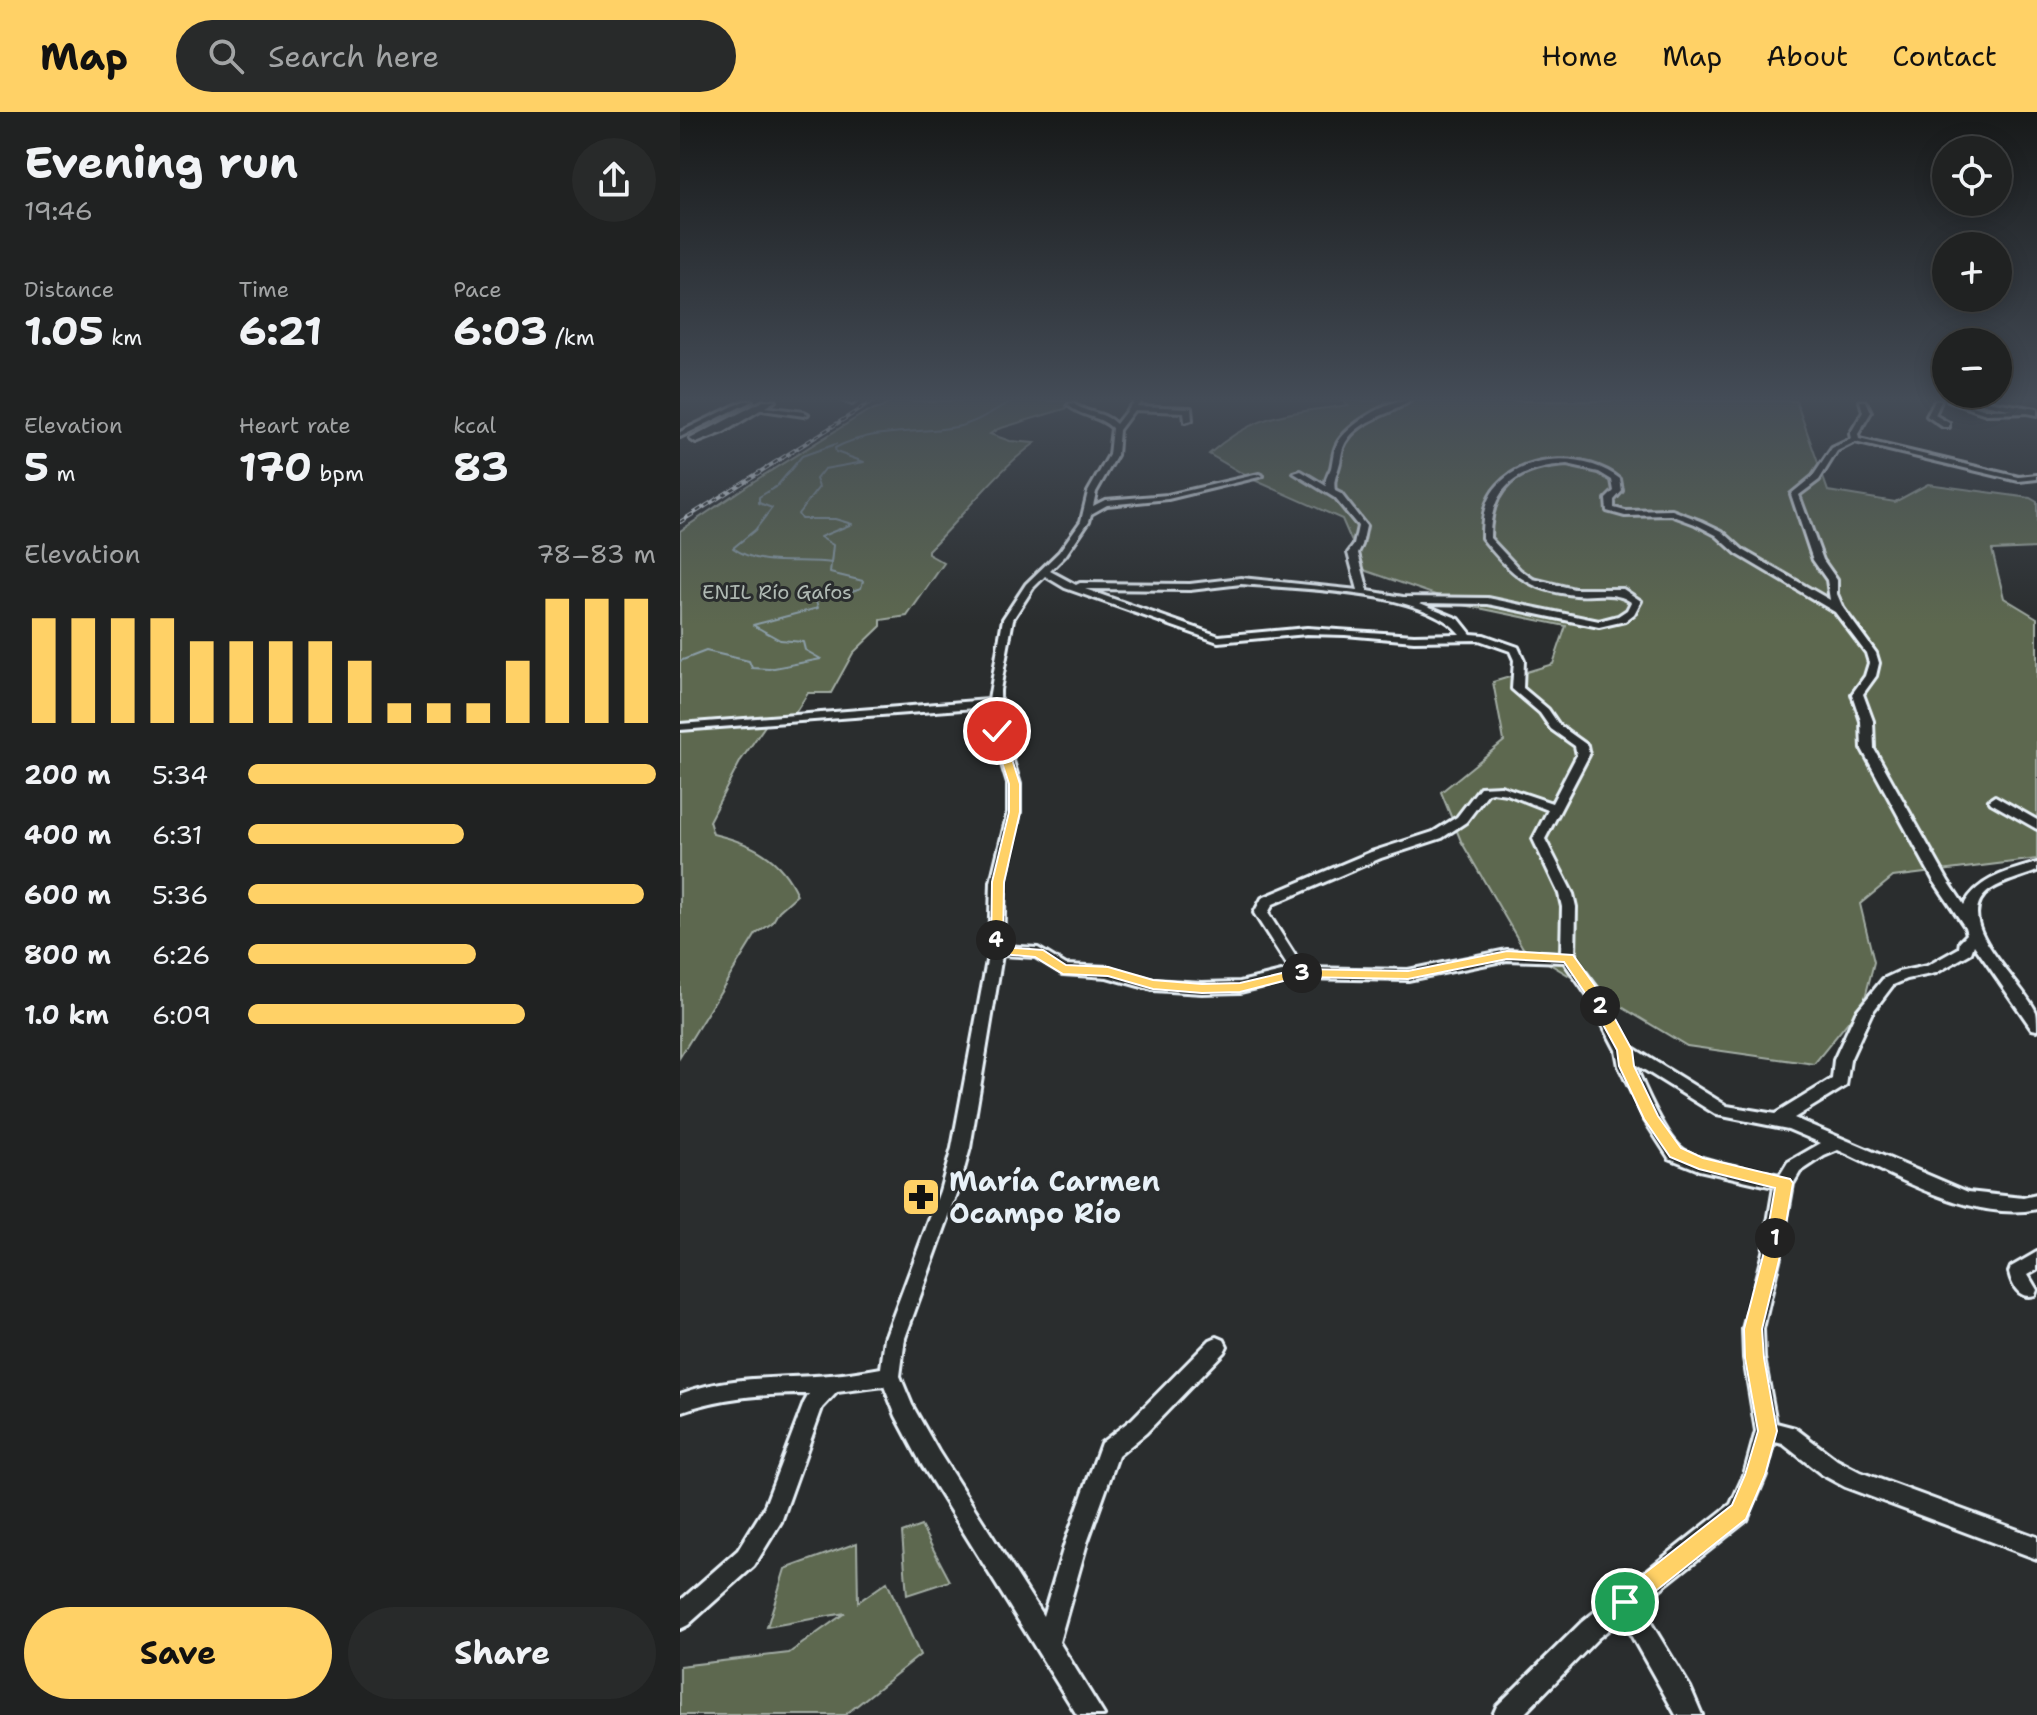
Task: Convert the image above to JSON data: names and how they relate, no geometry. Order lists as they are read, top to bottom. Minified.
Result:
{"parks":["ENIL Río Gafos"],"places":{"pharmacy":["María Carmen Ocampo Río"]},"page":{"header":"Map","search":"Search here","nav":["Home","Map","About","Contact"],"heading":["Evening run","19:46"],"map_buttons":["+","−"],"stats":[["Distance","1.05 km"],["Time","6:21"],["Pace","6:03 /km"],["Elevation","5 m"],["Heart rate","170 bpm"],["kcal","83"]],"chart":["Elevation","78–83 m"],"list":[{"name":"200 m","note":"5:34"},{"name":"400 m","note":"6:31"},{"name":"600 m","note":"5:36"},{"name":"800 m","note":"6:26"},{"name":"1.0 km","note":"6:09"}],"pins":["4","3","2","1"],"buttons":["Save","Share"]}}
